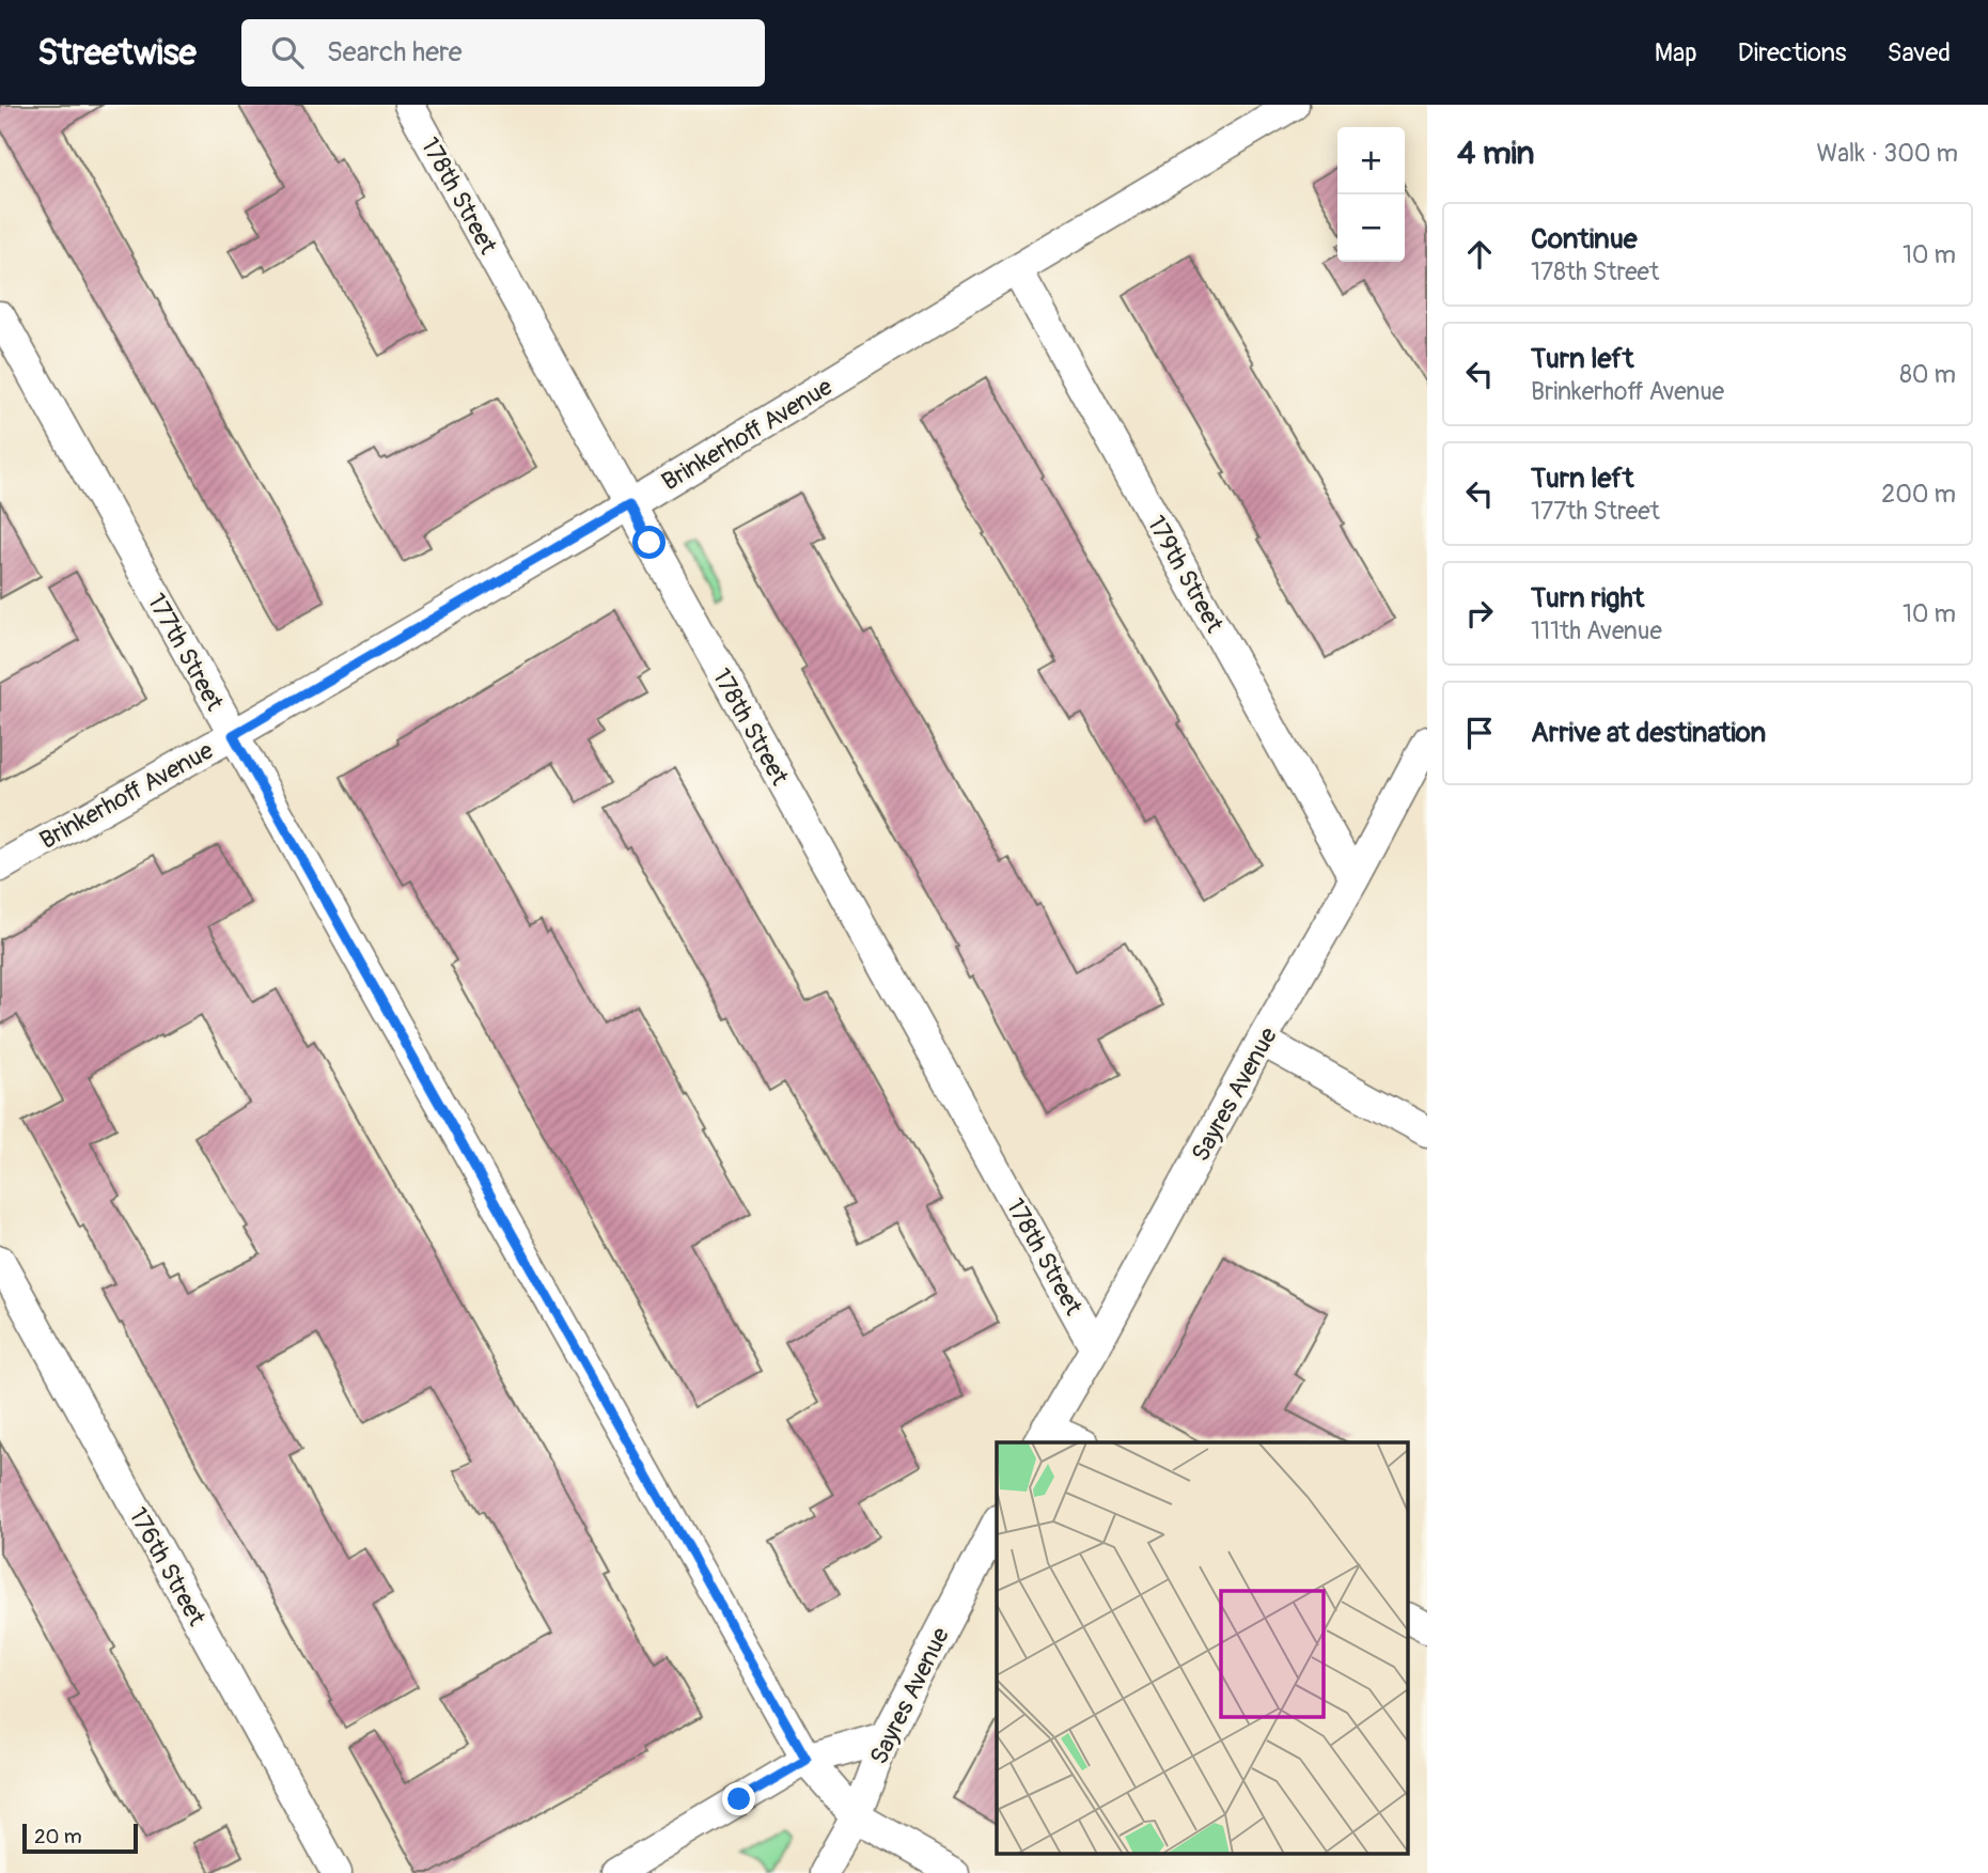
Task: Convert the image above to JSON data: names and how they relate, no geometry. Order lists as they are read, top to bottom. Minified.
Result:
{"streets":{"street":["178th Street","Brinkerhoff Avenue","179th Street","177th Street","Sayres Avenue","176th Street"]},"crossings":[["178th Street","Brinkerhoff Avenue"],["178th Street","Sayres Avenue"],["Brinkerhoff Avenue","179th Street"],["Brinkerhoff Avenue","177th Street"],["179th Street","Sayres Avenue"],["177th Street","Sayres Avenue"]],"scale_bar":"20 m","page":{"header":"Streetwise","search":"Search here","nav":["Map","Directions","Saved"],"heading":["4 min","Walk · 300 m"],"map_buttons":["+","−"],"list":[["Continue","178th Street","10 m"],["Turn left","Brinkerhoff Avenue","80 m"],["Turn left","177th Street","200 m"],["Turn right","111th Avenue","10 m"],"Arrive at destination"],"scale":"20 m"}}
